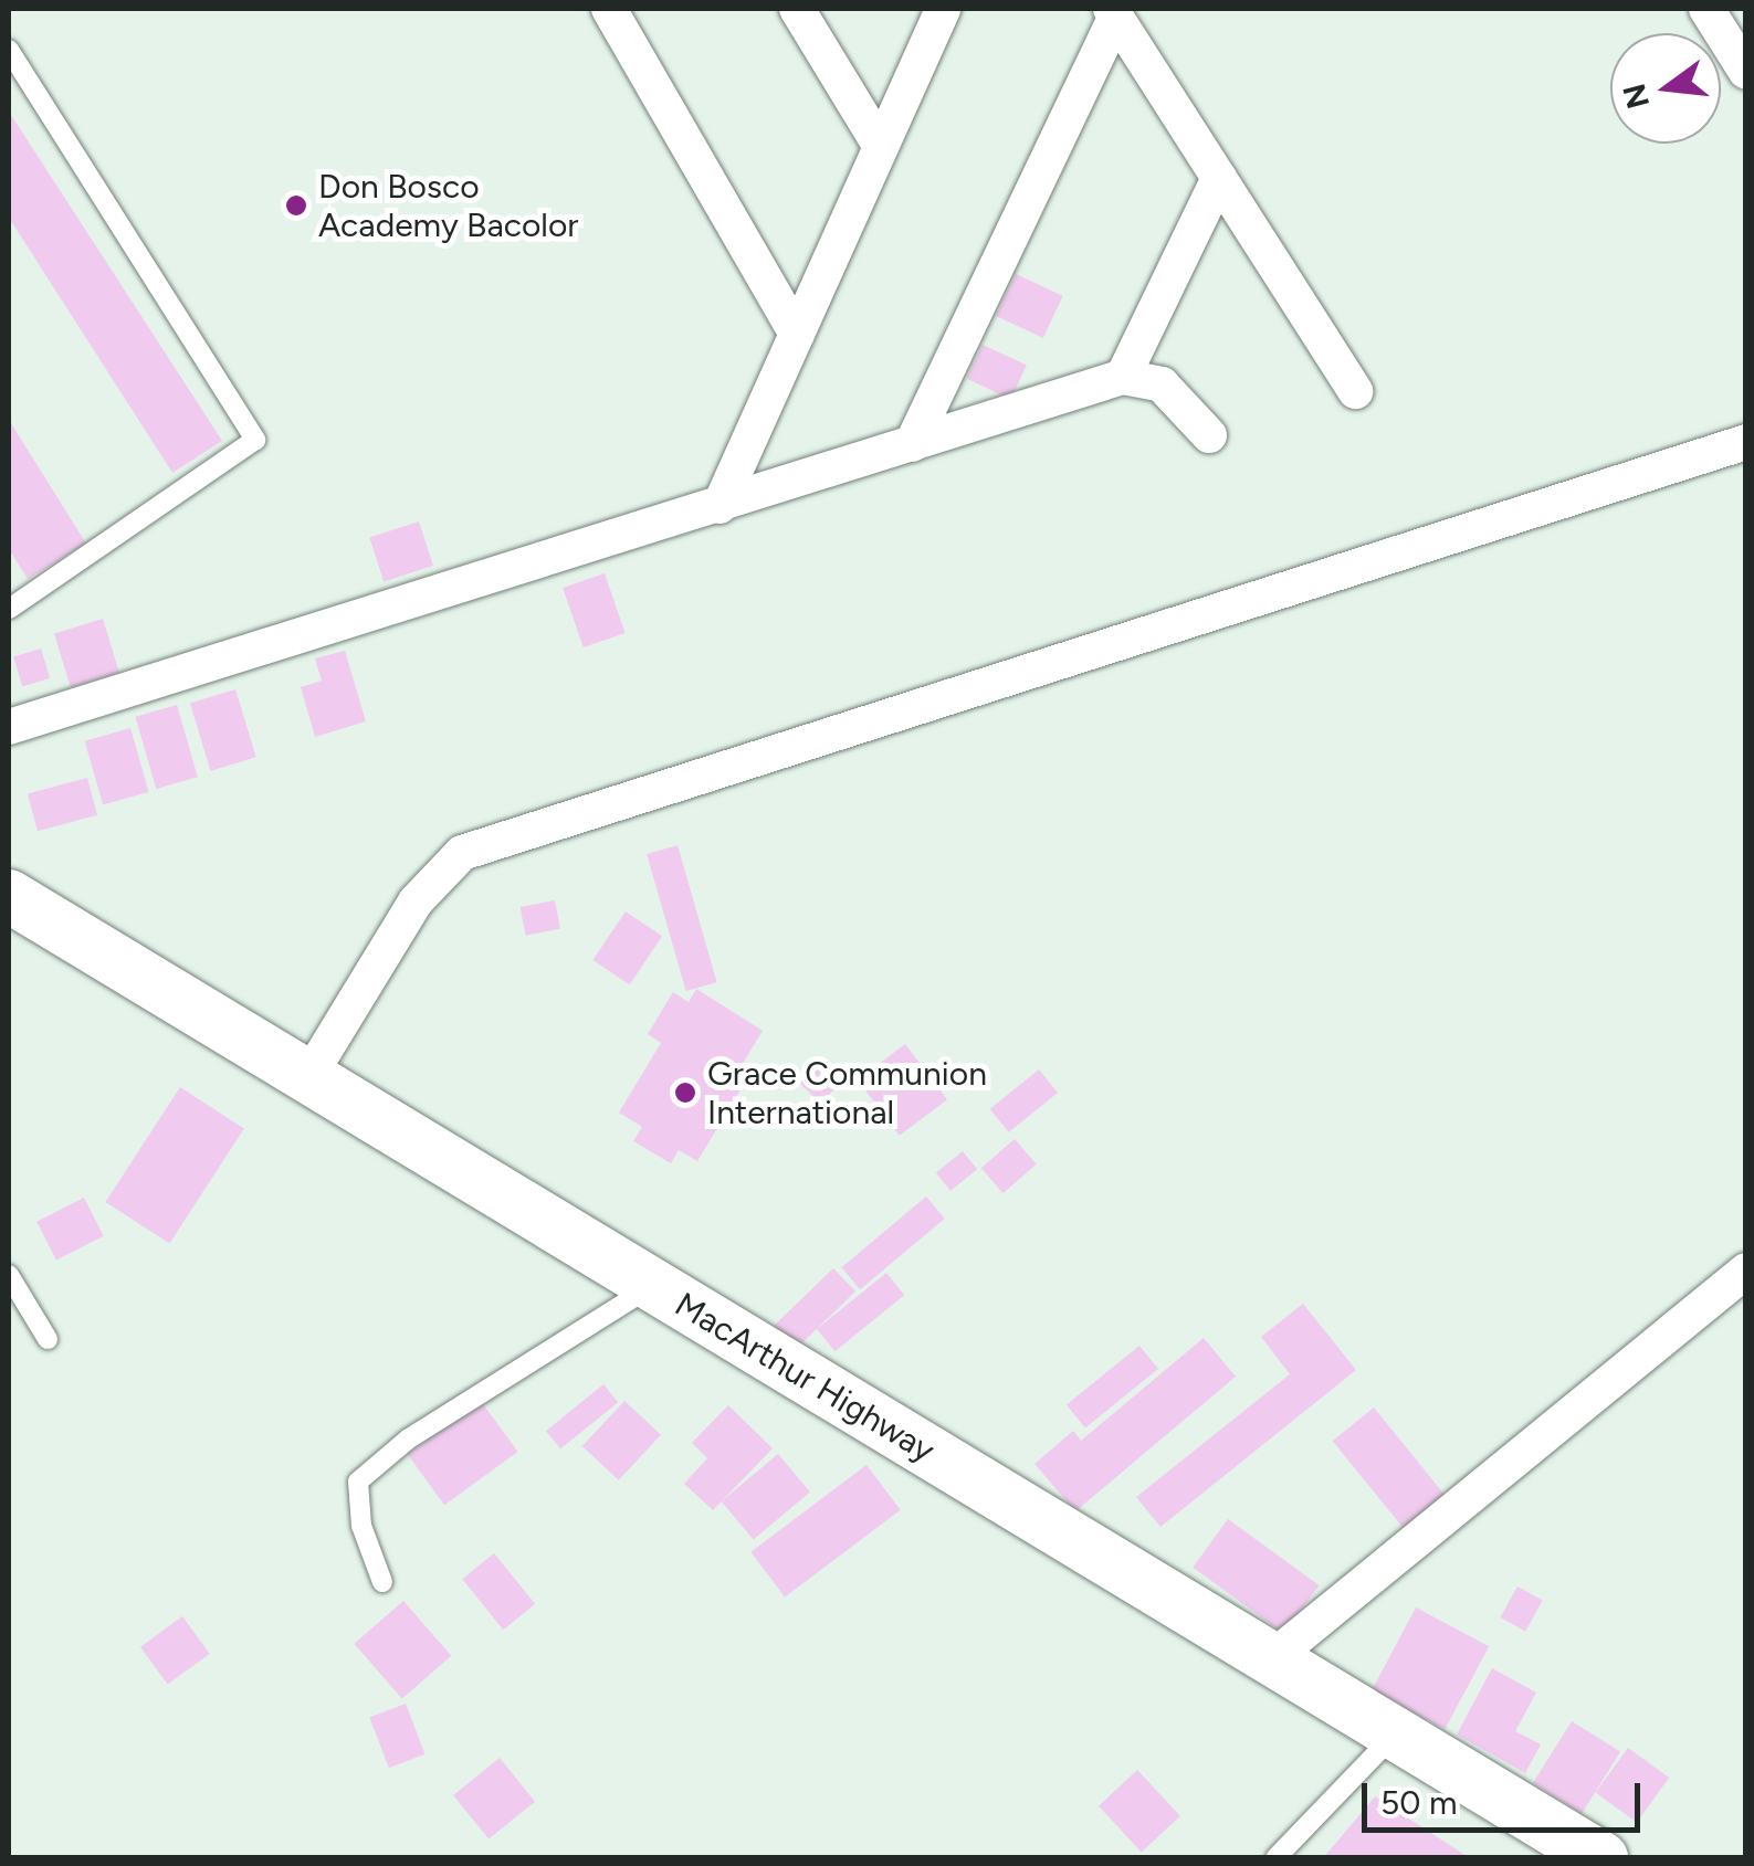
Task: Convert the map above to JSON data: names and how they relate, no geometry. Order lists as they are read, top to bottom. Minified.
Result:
{"streets":{"main road":["MacArthur Highway"]},"places":["Don Bosco Academy Bacolor","Grace Communion International"],"scale_bar":"50 m","north":"left"}
